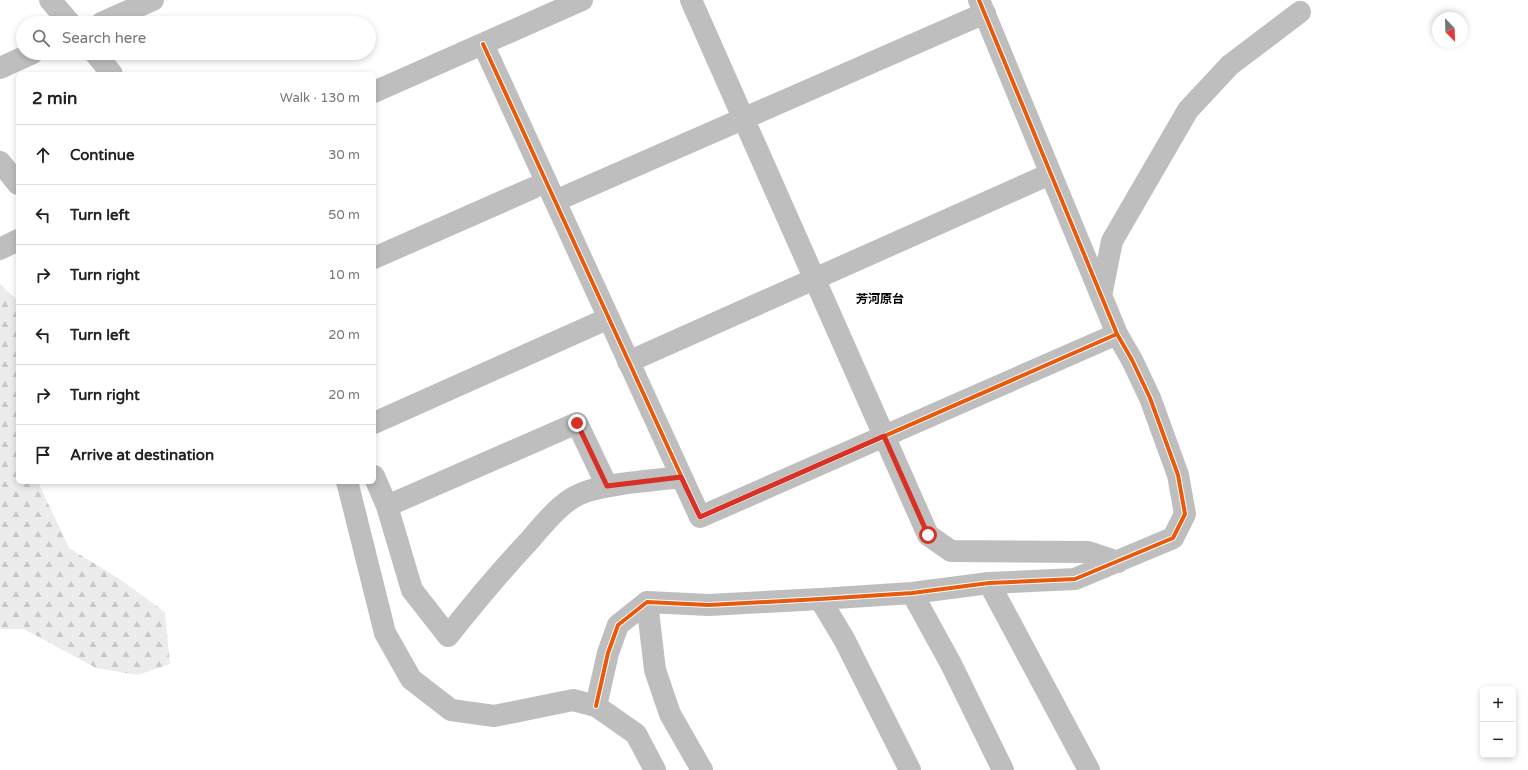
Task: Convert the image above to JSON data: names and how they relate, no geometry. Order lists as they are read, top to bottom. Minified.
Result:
{"districts":["芳河原台"],"north":"bottom right","page":{"search":"Search here","heading":["2 min","Walk · 130 m"],"list":[["Continue","30 m"],["Turn left","50 m"],["Turn right","10 m"],["Turn left","20 m"],["Turn right","20 m"],"Arrive at destination"],"map_buttons":["+","−"]}}
